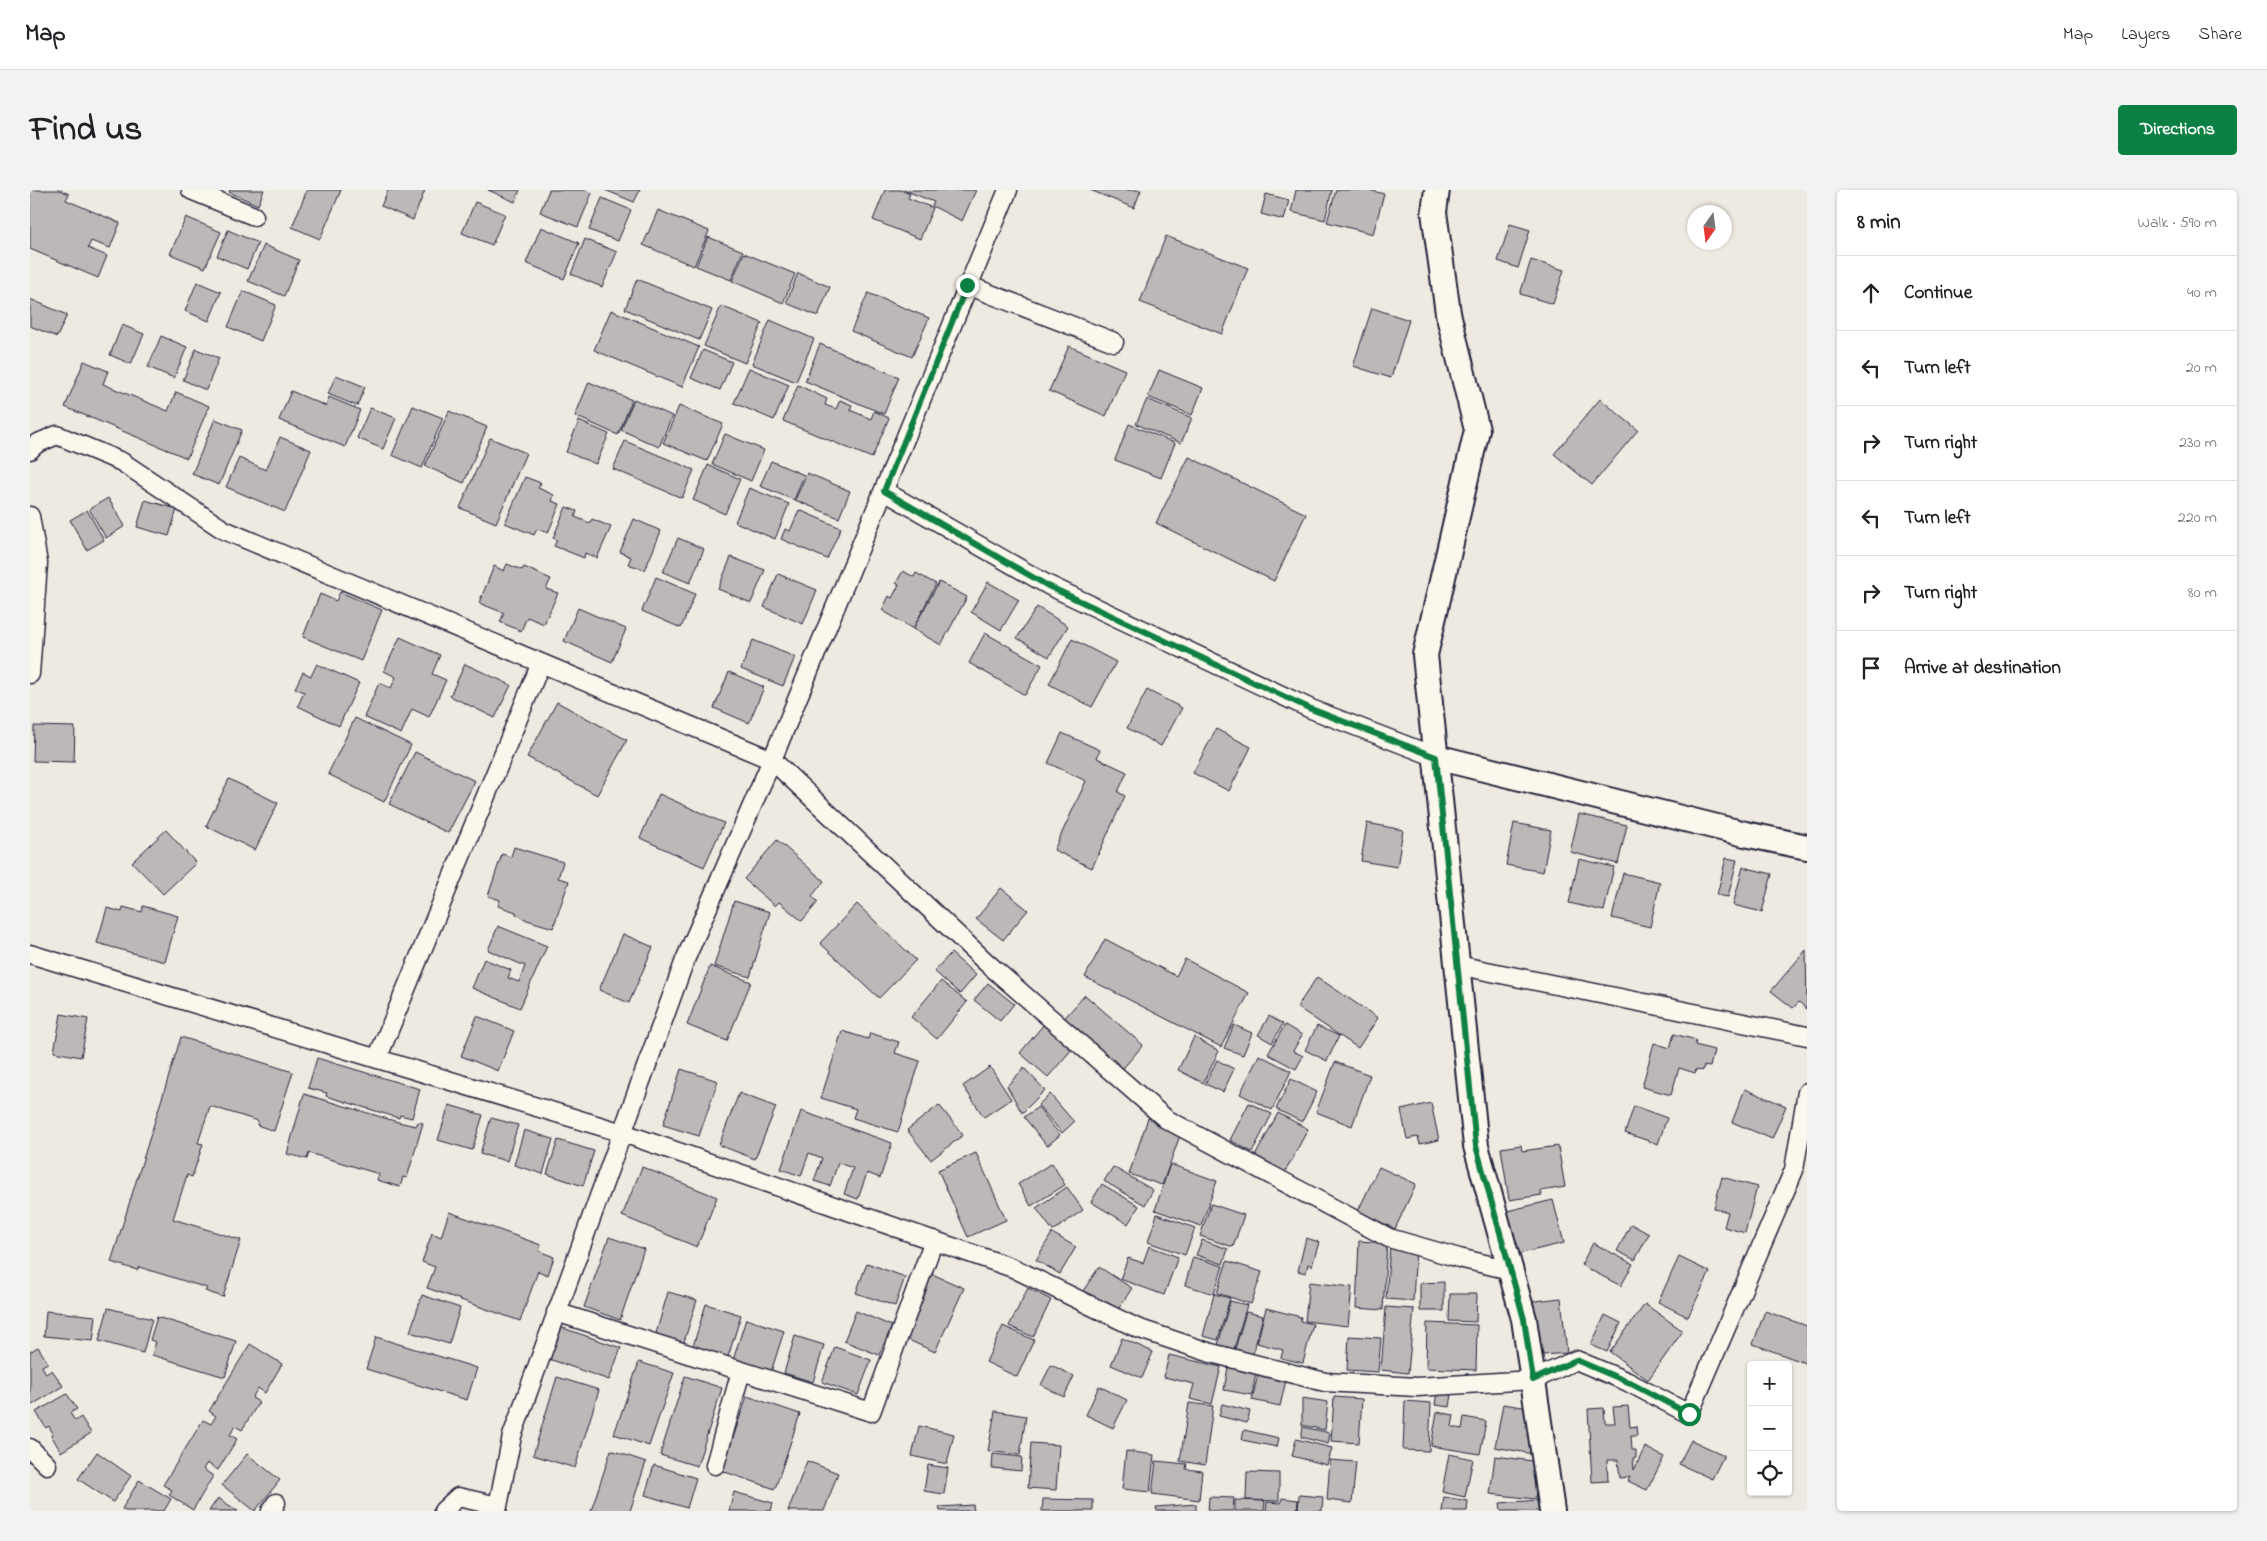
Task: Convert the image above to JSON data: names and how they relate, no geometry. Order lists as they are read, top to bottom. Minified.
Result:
{"north":"bottom","page":{"header":"Map","nav":["Map","Layers","Share"],"title":"Find us","buttons":"Directions","heading":["8 min","Walk · 590 m"],"list":[["Continue","40 m"],["Turn left","20 m"],["Turn right","230 m"],["Turn left","220 m"],["Turn right","80 m"],"Arrive at destination"],"map_buttons":["+","−"]}}
